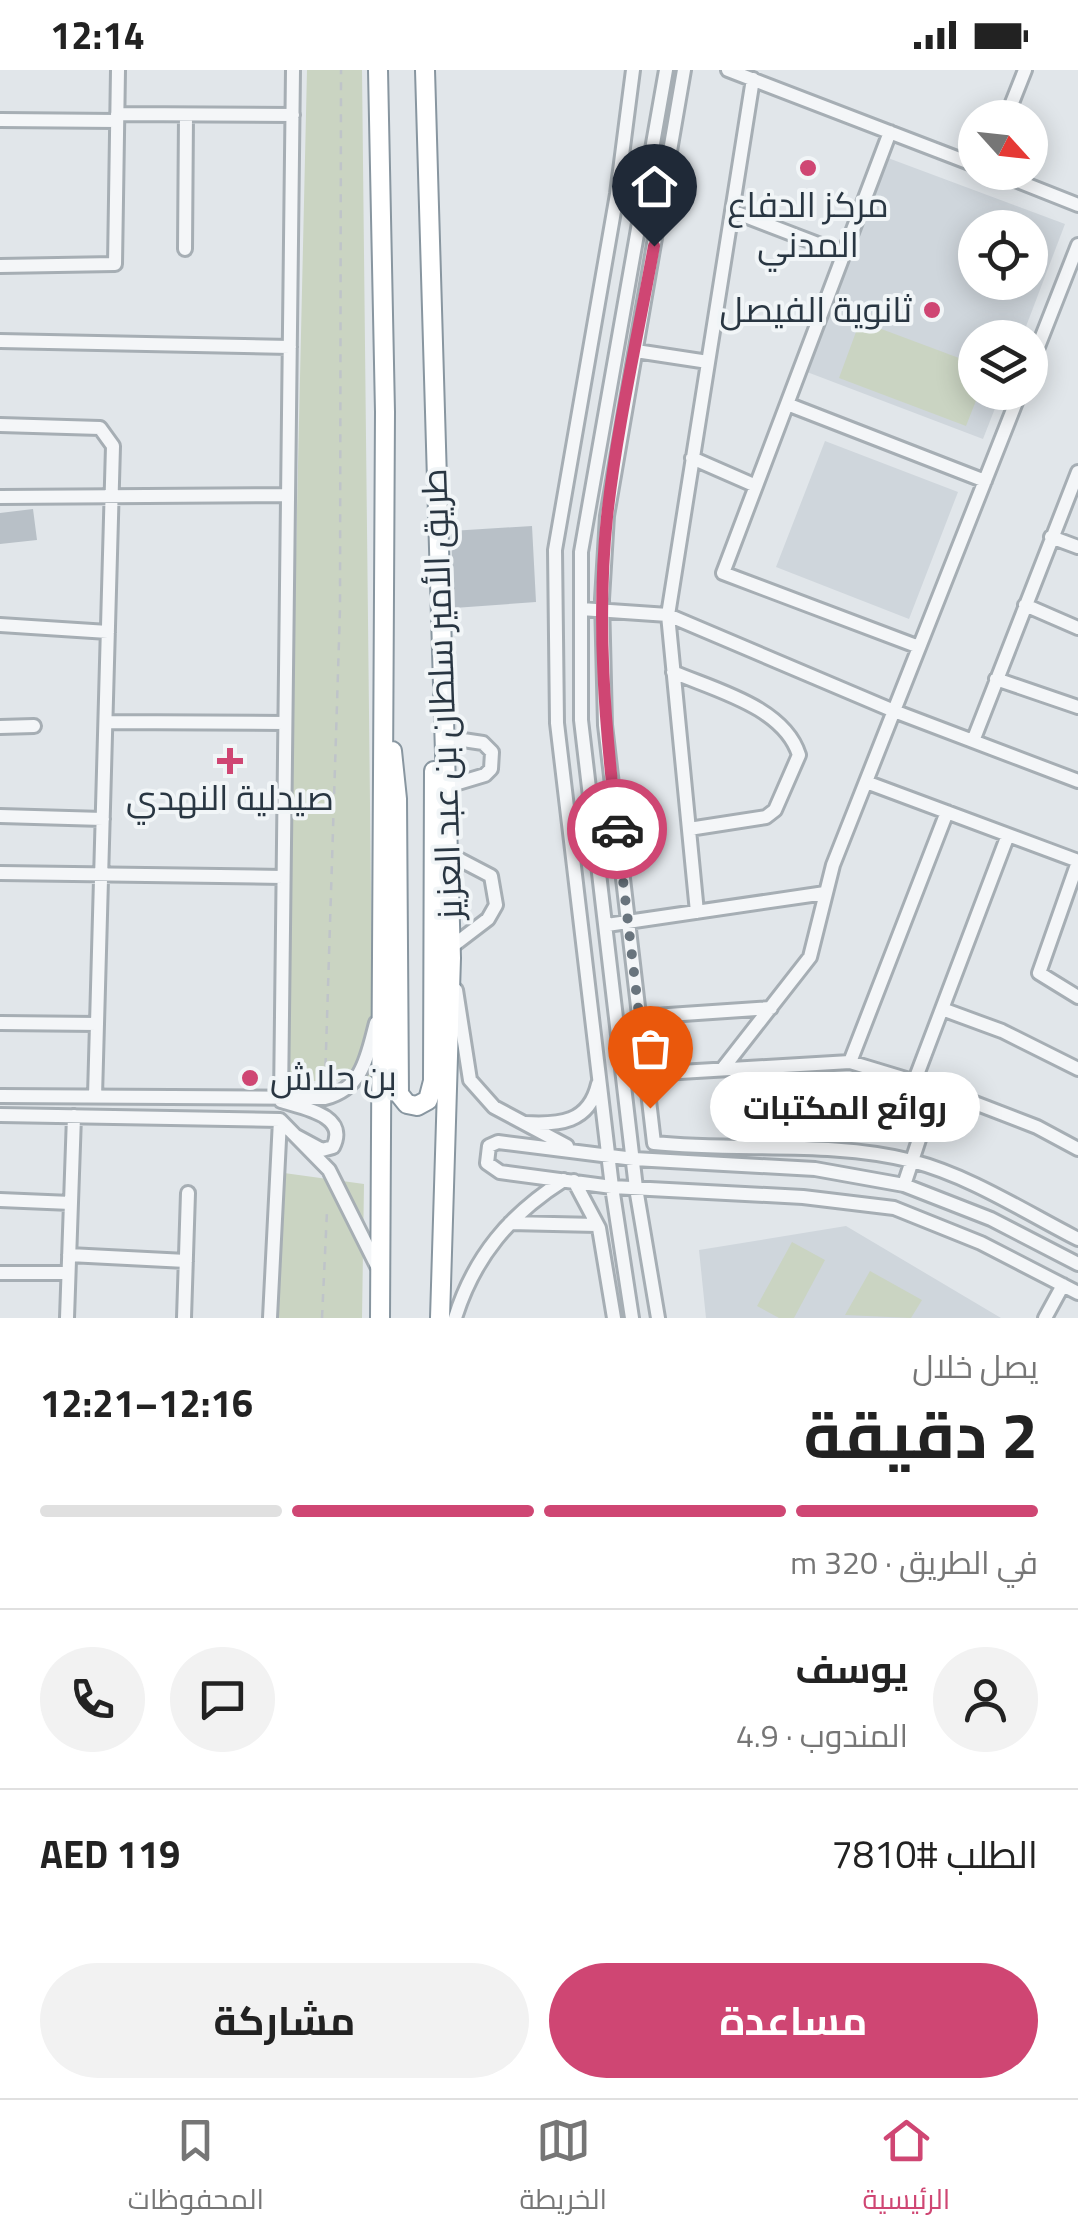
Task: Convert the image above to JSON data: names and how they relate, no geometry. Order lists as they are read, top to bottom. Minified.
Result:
{"streets":{"highway":["طريق الأمير سلطان بن عبد العزيز"]},"places":{"other":["مركز الدفاع المدني","ثانوية الفيصل","بن حلاش","روائع المكتبات"],"health":["صيدلية النهدي"]},"north":"bottom right","page":{"status":"12:14","bubble":"روائع المكتبات","heading":["2 دقيقة","يصل خلال","12:16–12:21"],"panel":["يوسف","المندوب · 4.9","الطلب #7810","AED 119"],"bar":"في الطريق · 320 m","buttons":["مساعدة","مشاركة"],"tabs":["الرئيسية","الخريطة","المحفوظات"]}}
